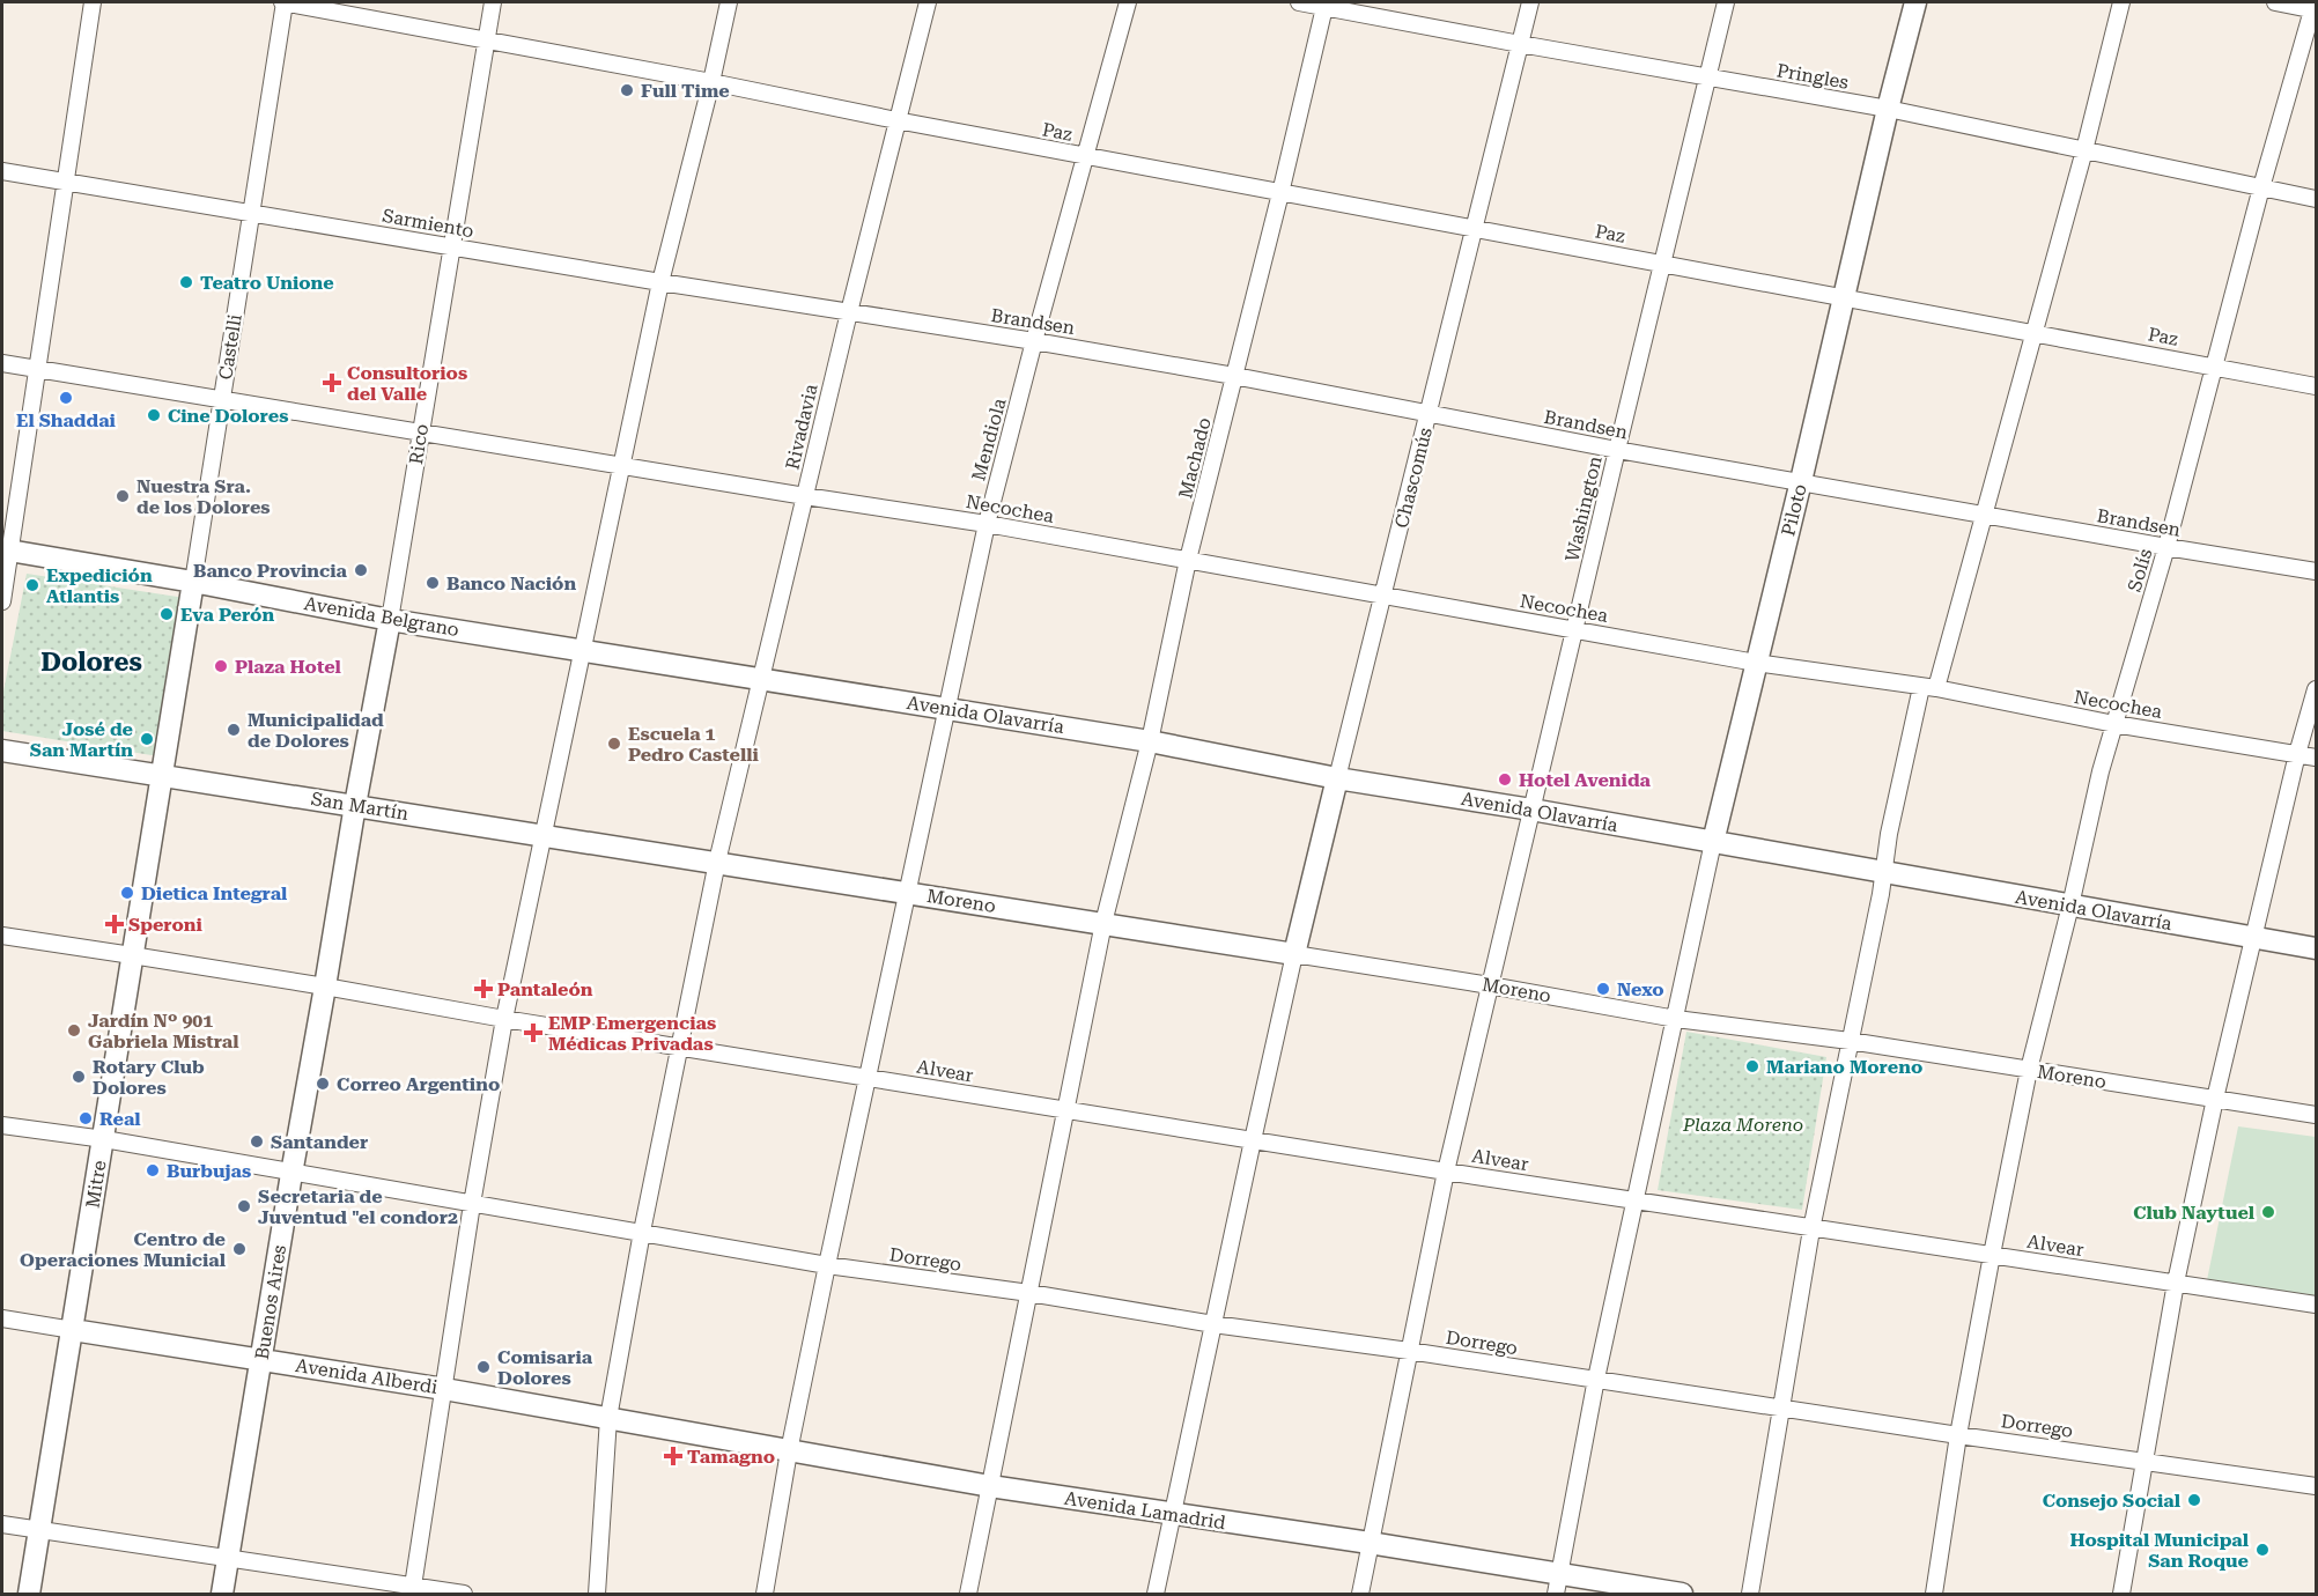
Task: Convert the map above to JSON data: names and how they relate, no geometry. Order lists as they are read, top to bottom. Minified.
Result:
{"streets":{"main road":["Castelli","Rico","Chascomús","Piloto","Avenida Belgrano","Avenida Olavarría","San Martín","Moreno","Mitre","Buenos Aires","Avenida Alberdi","Avenida Lamadrid"],"street":["Pringles","Paz","Sarmiento","Brandsen","Rivadavia","Mendiola","Machado","Necochea","Washington","Solís","Alvear","Dorrego"]},"crossings":[["Pringles","Machado"],["Pringles","Chascomús"],["Pringles","Washington"],["Pringles","Piloto"],["Pringles","Solís"],["Paz","Castelli"],["Paz","Rivadavia"],["Paz","Mendiola"],["Paz","Rico"],["Paz","Machado"],["Paz","Chascomús"],["Paz","Washington"],["Paz","Piloto"],["Paz","Solís"],["Sarmiento","Brandsen"],["Sarmiento","Castelli"],["Sarmiento","Rivadavia"],["Sarmiento","Rico"],["Brandsen","Rivadavia"],["Brandsen","Mendiola"],["Brandsen","Machado"],["Brandsen","Chascomús"],["Brandsen","Washington"],["Brandsen","Piloto"],["Brandsen","Solís"],["Castelli","Necochea"],["Castelli","Avenida Belgrano"],["Castelli","San Martín"],["Castelli","Mitre"],["Rivadavia","Necochea"],["Rivadavia","Avenida Belgrano"],["Rivadavia","Avenida Olavarría"],["Rivadavia","San Martín"],["Rivadavia","Moreno"],["Rivadavia","Alvear"],["Rivadavia","Dorrego"],["Rivadavia","Avenida Alberdi"],["Rivadavia","Avenida Lamadrid"],["Mendiola","Necochea"],["Mendiola","Avenida Olavarría"],["Mendiola","Moreno"],["Mendiola","Alvear"],["Mendiola","Dorrego"],["Mendiola","Avenida Lamadrid"],["Rico","Necochea"],["Rico","Avenida Belgrano"],["Rico","San Martín"],["Rico","Buenos Aires"],["Machado","Necochea"],["Machado","Avenida Olavarría"],["Machado","Moreno"],["Machado","Alvear"],["Machado","Dorrego"],["Machado","Avenida Lamadrid"],["Chascomús","Necochea"],["Chascomús","Avenida Olavarría"],["Chascomús","Moreno"],["Necochea","Washington"],["Necochea","Piloto"],["Necochea","Solís"],["Washington","Avenida Olavarría"],["Washington","Moreno"],["Washington","Alvear"],["Washington","Dorrego"],["Washington","Avenida Lamadrid"],["Piloto","Avenida Olavarría"],["Piloto","Moreno"],["Piloto","Alvear"],["Piloto","Dorrego"],["Piloto","Avenida Lamadrid"],["Solís","Avenida Olavarría"],["Solís","Moreno"],["Solís","Alvear"],["Solís","Dorrego"],["Avenida Belgrano","Avenida Olavarría"],["San Martín","Moreno"],["San Martín","Mitre"],["San Martín","Buenos Aires"],["Alvear","Mitre"],["Alvear","Buenos Aires"],["Mitre","Dorrego"],["Mitre","Avenida Alberdi"],["Dorrego","Buenos Aires"],["Buenos Aires","Avenida Alberdi"],["Avenida Alberdi","Avenida Lamadrid"]],"districts":["Dolores"],"parks":["Plaza Moreno"],"places":{"other":["Full Time","Teatro Unione","El Shaddai","Cine Dolores","Nuestra Sra. de los Dolores","Banco Provincia","Banco Nación","Expedición Atlantis","Eva Perón","Plaza Hotel","Municipalidad de Dolores","José de San Martín","Escuela 1 Pedro Castelli","Hotel Avenida","Dietica Integral","Nexo","Jardín Nº 901 Gabriela Mistral","Mariano Moreno","Rotary Club Dolores","Correo Argentino","Real","Santander","Burbujas","Secretaria de Juventud \"el condor2","Club Naytuel","Centro de Operaciones Municial","Comisaria Dolores","Consejo Social","Hospital Municipal San Roque"],"health":["Consultorios del Valle","Speroni","Pantaleón","EMP Emergencias Médicas Privadas","Tamagno"]}}
